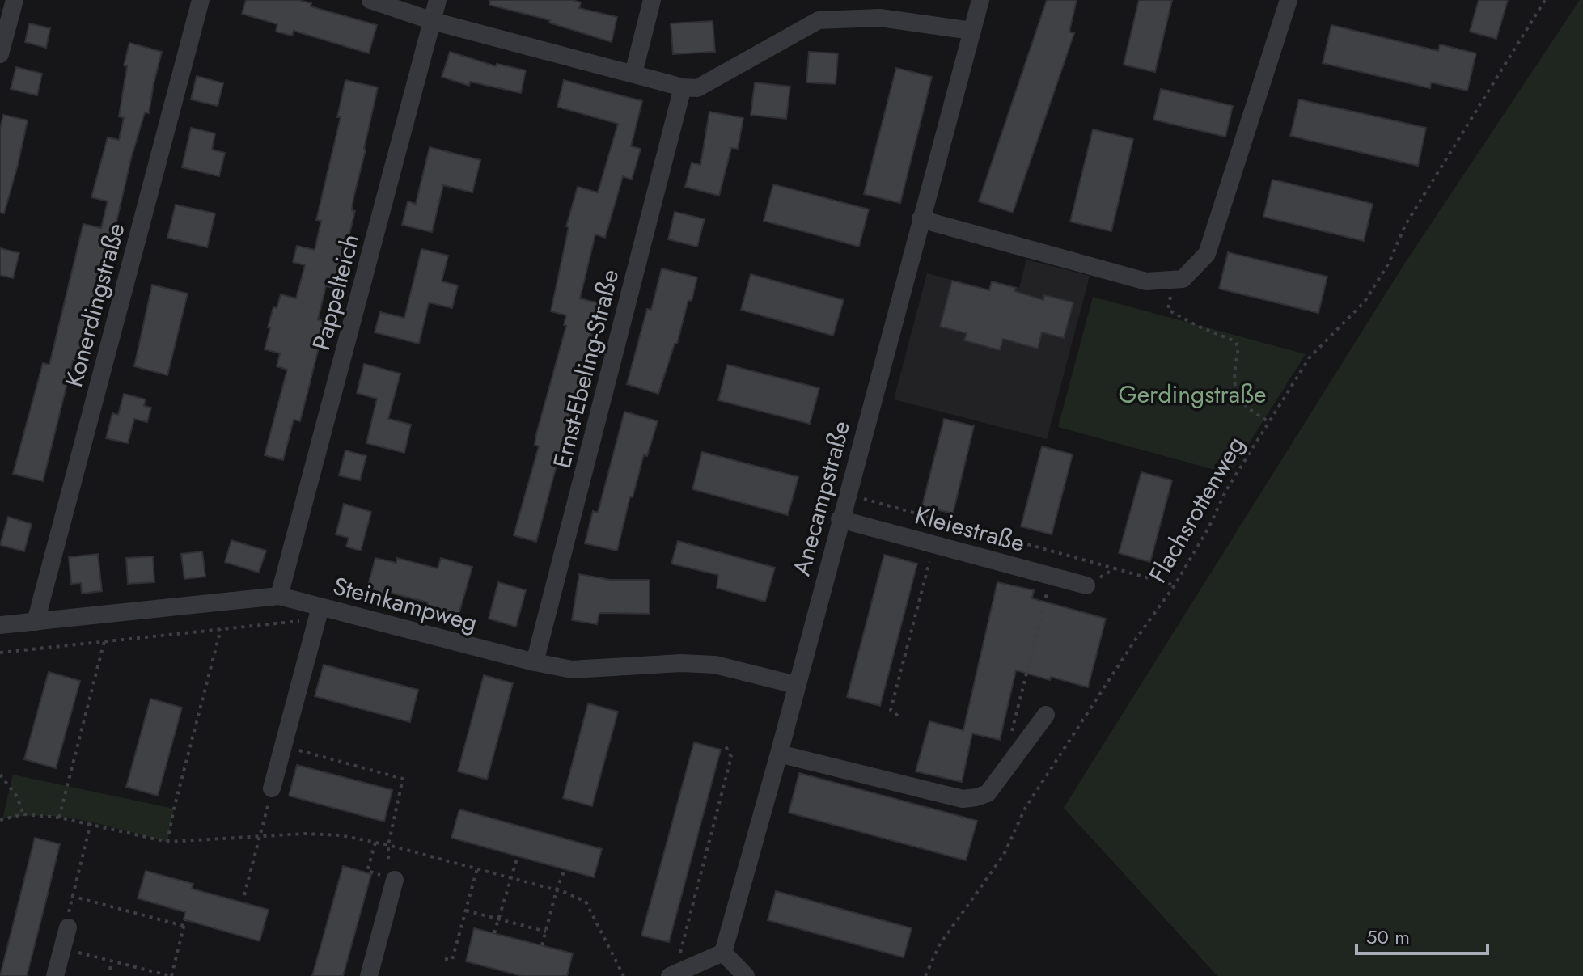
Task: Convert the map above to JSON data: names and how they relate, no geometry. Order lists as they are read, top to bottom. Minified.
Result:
{"streets":{"street":["Pappelteich","Konerdingstraße","Ernst-Ebeling-Straße","Anecampstraße","Kleiestraße","Steinkampweg"],"path":["Flachsrottenweg"]},"crossings":[["Pappelteich","Steinkampweg"],["Konerdingstraße","Steinkampweg"],["Ernst-Ebeling-Straße","Steinkampweg"],["Anecampstraße","Kleiestraße"],["Anecampstraße","Steinkampweg"]],"parks":["Gerdingstraße"],"scale_bar":"50 m"}
